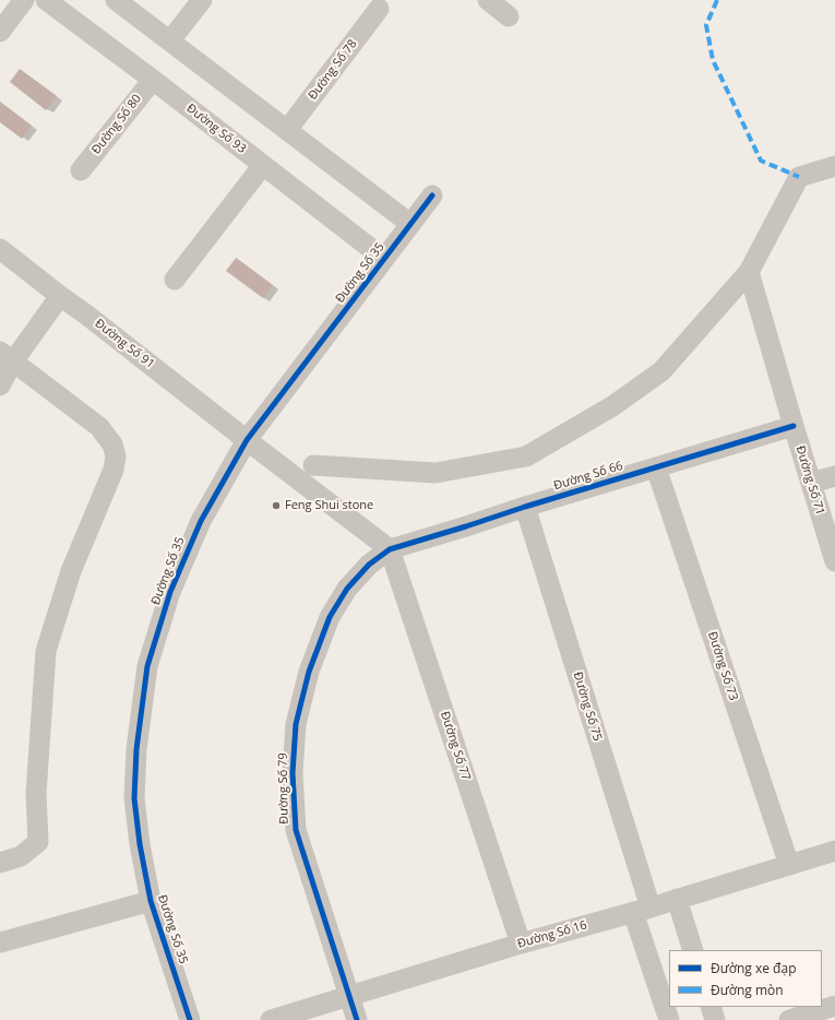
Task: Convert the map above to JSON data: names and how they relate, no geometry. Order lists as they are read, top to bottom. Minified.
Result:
{"streets":{"street":["Đường Số 78","Đường Số 80","Đường Số 93","Đường Số 35","Đường Số 91","Đường Số 66","Đường Số 71","Đường Số 73","Đường Số 75","Đường Số 77","Đường Số 79","Đường Số 16"]},"crossings":[["Đường Số 80","Đường Số 93"],["Đường Số 93","Đường Số 35"],["Đường Số 35","Đường Số 91"],["Đường Số 66","Đường Số 71"],["Đường Số 66","Đường Số 73"],["Đường Số 66","Đường Số 75"],["Đường Số 66","Đường Số 77"],["Đường Số 66","Đường Số 79"],["Đường Số 73","Đường Số 16"],["Đường Số 75","Đường Số 16"],["Đường Số 77","Đường Số 79"],["Đường Số 77","Đường Số 16"],["Đường Số 79","Đường Số 16"]],"places":["Feng Shui stone"],"legend":["Đường xe đạp","Đường mòn"]}
